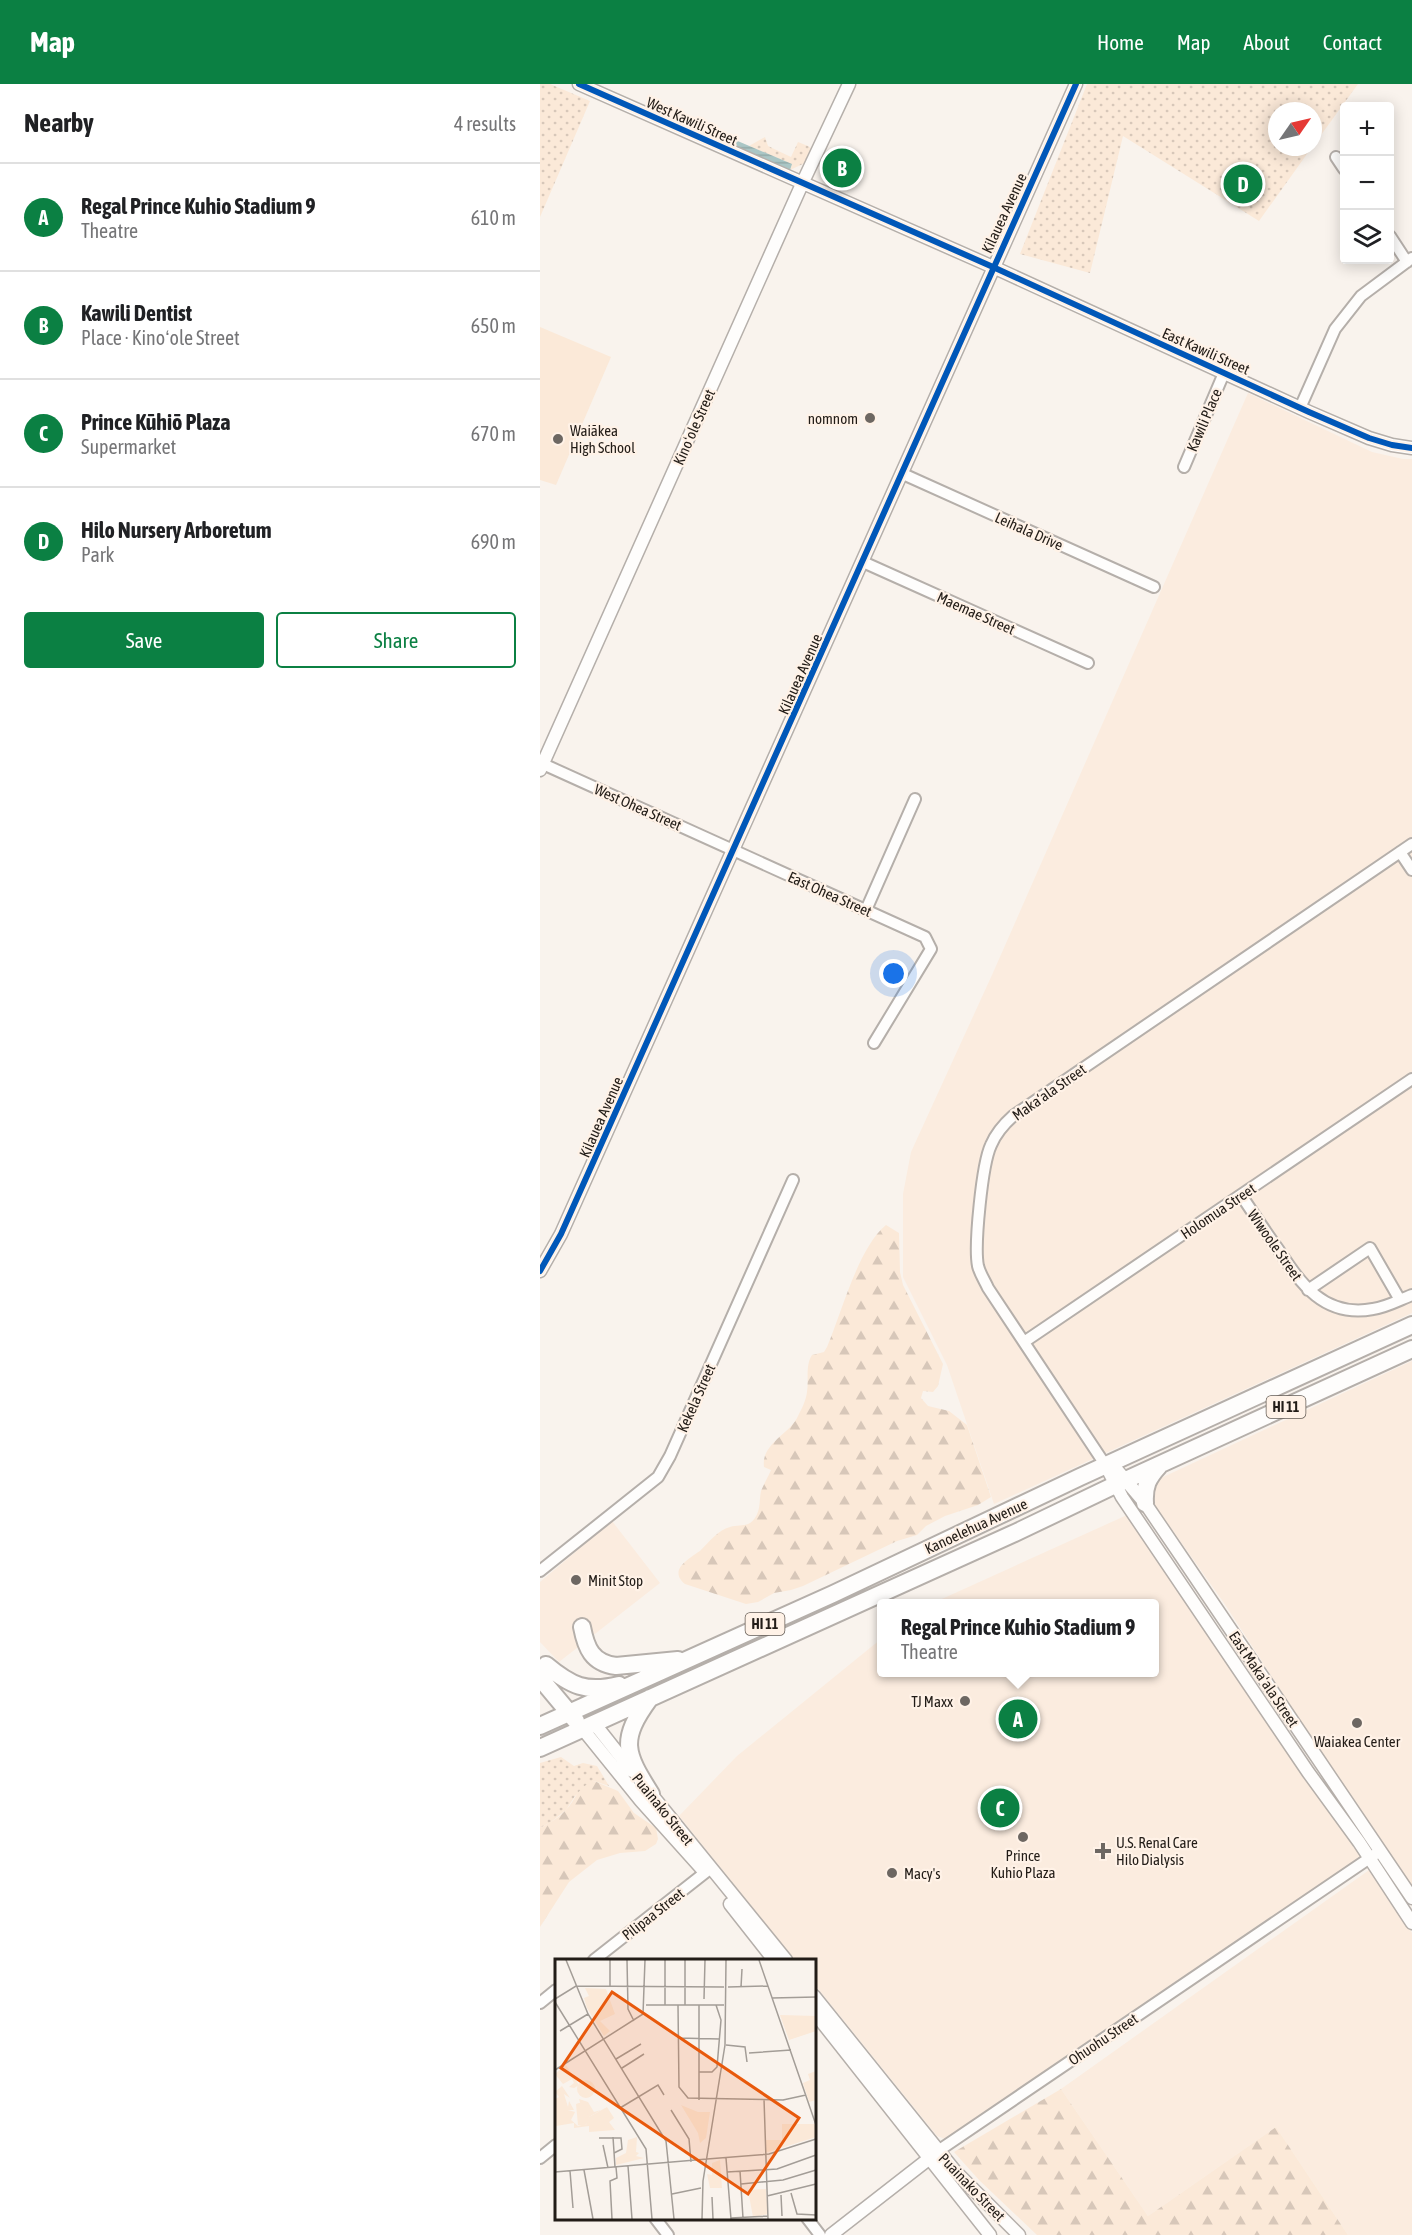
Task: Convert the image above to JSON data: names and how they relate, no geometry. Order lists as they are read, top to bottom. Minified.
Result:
{"streets":{"highway":["HI 11","Kanoelehua Avenue","Puainako Street"],"street":["West Kawili Street","Kilauea Avenue","East Kawili Street","Kawili Place","Kinoʻole Street","Leihala Drive","Maemae Street","West Ohea Street","East Ohea Street","Maka‘ala Street","Holomua Street","Wiwoole Street","Kekela Street","East Makaʻala Street","Pilipaa Street","Ohuohu Street"]},"crossings":[["West Kawili Street","Kilauea Avenue"],["West Kawili Street","East Kawili Street"],["West Kawili Street","Kinoʻole Street"],["Kilauea Avenue","East Kawili Street"],["Kilauea Avenue","Leihala Drive"],["Kilauea Avenue","Maemae Street"],["Kilauea Avenue","West Ohea Street"],["Kilauea Avenue","East Ohea Street"],["East Kawili Street","Kawili Place"],["Kinoʻole Street","West Ohea Street"],["West Ohea Street","East Ohea Street"],["Maka‘ala Street","Holomua Street"],["Maka‘ala Street","Kanoelehua Avenue"],["Maka‘ala Street","East Makaʻala Street"],["Holomua Street","Wiwoole Street"],["Kanoelehua Avenue","East Makaʻala Street"],["Kanoelehua Avenue","Puainako Street"],["East Makaʻala Street","Ohuohu Street"],["Puainako Street","Pilipaa Street"],["Puainako Street","Ohuohu Street"]],"places":{"other":["nomnom","Waiākea High School","Minit Stop","TJ Maxx","Waiakea Center","Prince Kuhio Plaza","Macy's"],"health":["U.S. Renal Care Hilo Dialysis"]},"north":"top right","page":{"header":"Map","nav":["Home","Map","About","Contact"],"heading":["Nearby","4 results"],"map_buttons":["+","−"],"pins":["B","D","A","C"],"list":[{"mark":"A","name":"Regal Prince Kuhio Stadium 9","note":"Theatre","value":"610 m"},{"mark":"B","name":"Kawili Dentist","note":"Place · Kinoʻole Street","value":"650 m"},{"mark":"C","name":"Prince Kūhiō Plaza","note":"Supermarket","value":"670 m"},{"mark":"D","name":"Hilo Nursery Arboretum","note":"Park","value":"690 m"}],"buttons":["Save","Share"],"popup":["Regal Prince Kuhio Stadium 9","Theatre"]}}
